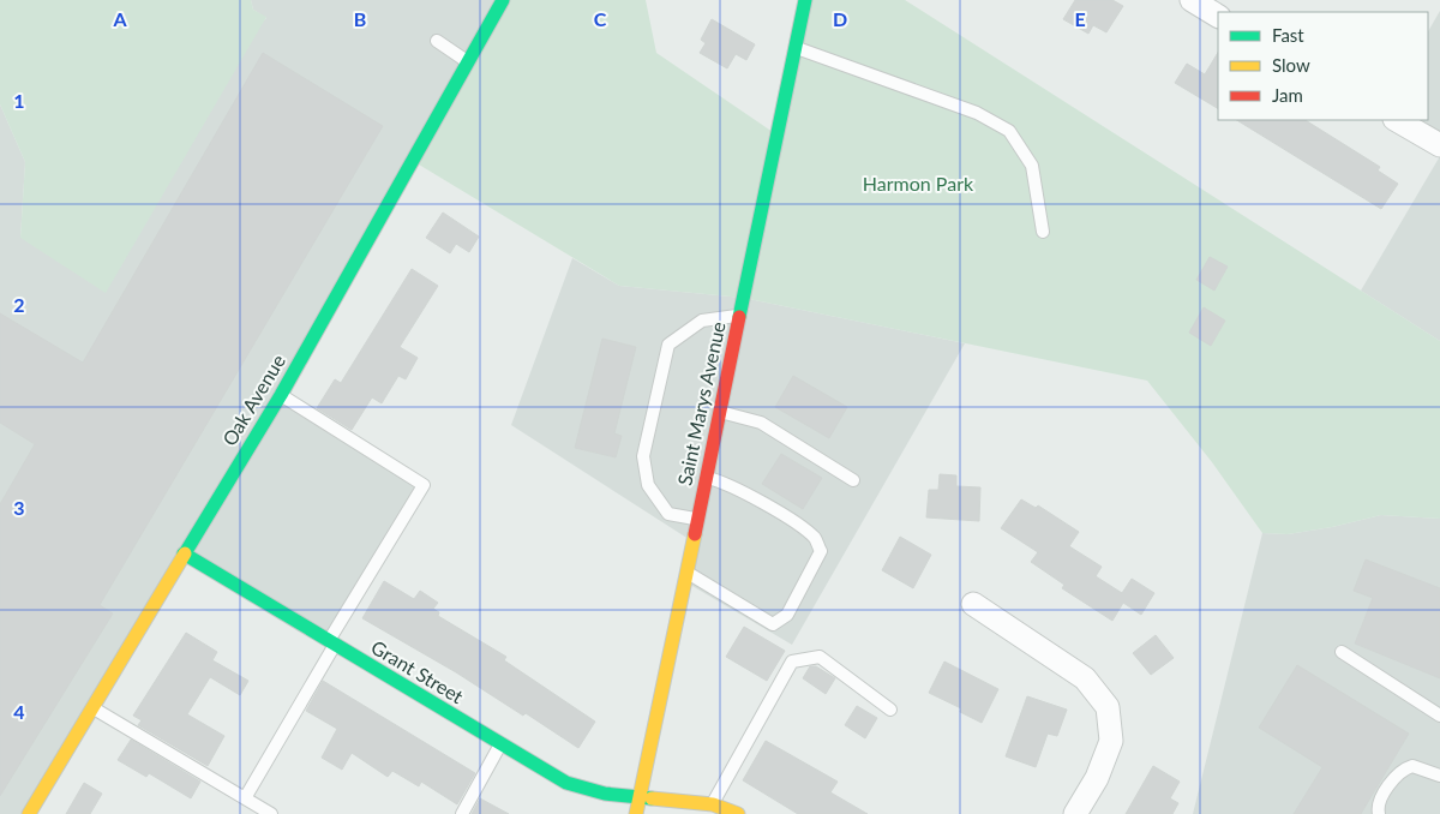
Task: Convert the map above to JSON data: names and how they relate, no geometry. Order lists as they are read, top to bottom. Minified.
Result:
{"streets":{"street":["Oak Avenue","Saint Marys Avenue","Grant Street"]},"crossings":[["Oak Avenue","Grant Street"],["Saint Marys Avenue","Grant Street"]],"parks":["Harmon Park"],"legend":["Fast","Slow","Jam"],"grid":{"columns":["A","B","C","D","E"],"rows":["1","2","3","4"]}}
